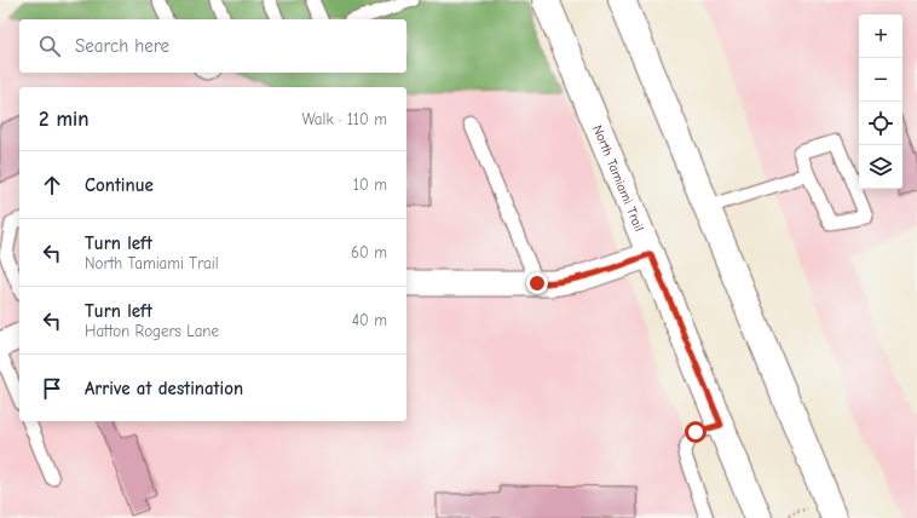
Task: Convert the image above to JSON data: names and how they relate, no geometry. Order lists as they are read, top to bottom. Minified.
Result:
{"streets":{"main road":["North Tamiami Trail"]},"page":{"map_buttons":["+","−"],"search":"Search here","heading":["2 min","Walk · 110 m"],"list":[["Continue","10 m"],["Turn left","North Tamiami Trail","60 m"],["Turn left","Hatton Rogers Lane","40 m"],"Arrive at destination"]}}
